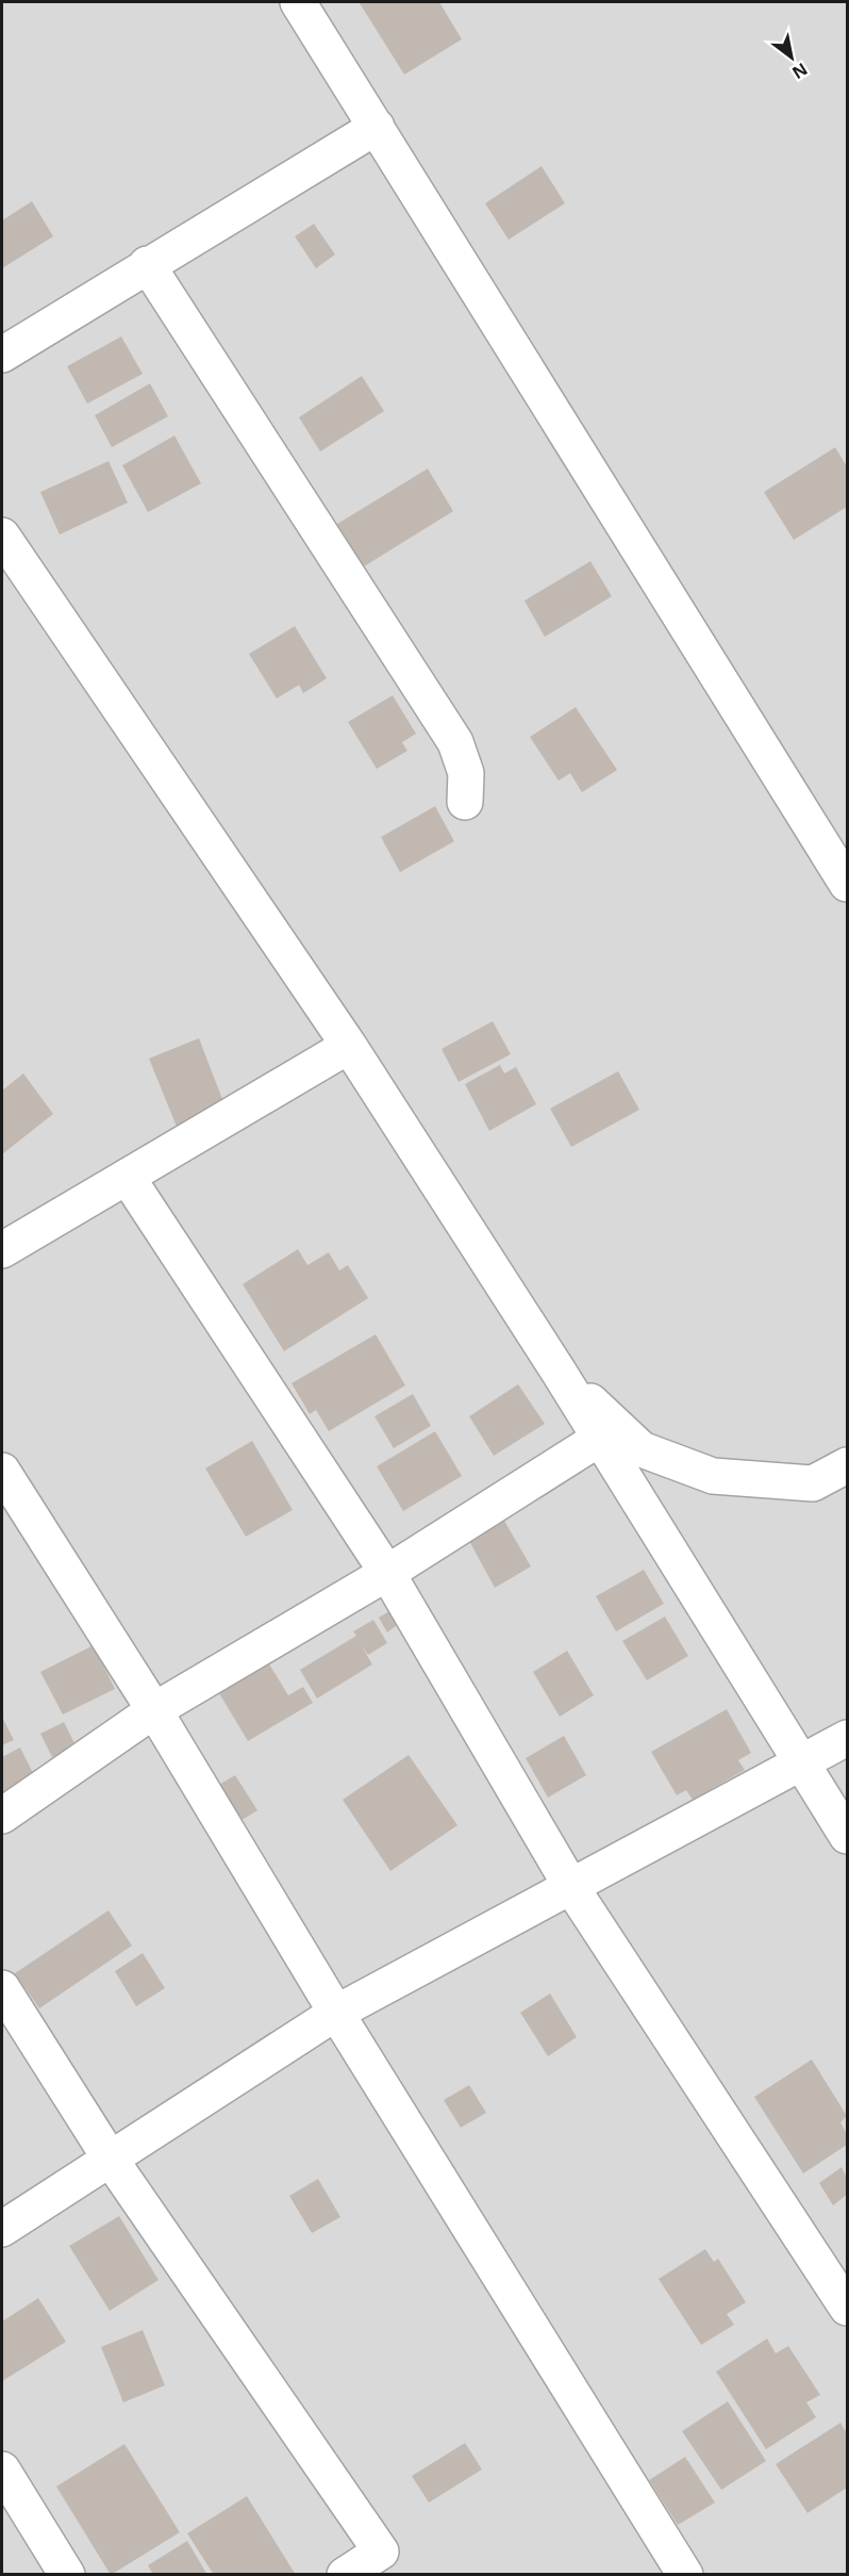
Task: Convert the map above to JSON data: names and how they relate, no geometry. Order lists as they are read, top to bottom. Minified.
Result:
{"north":"bottom right"}
